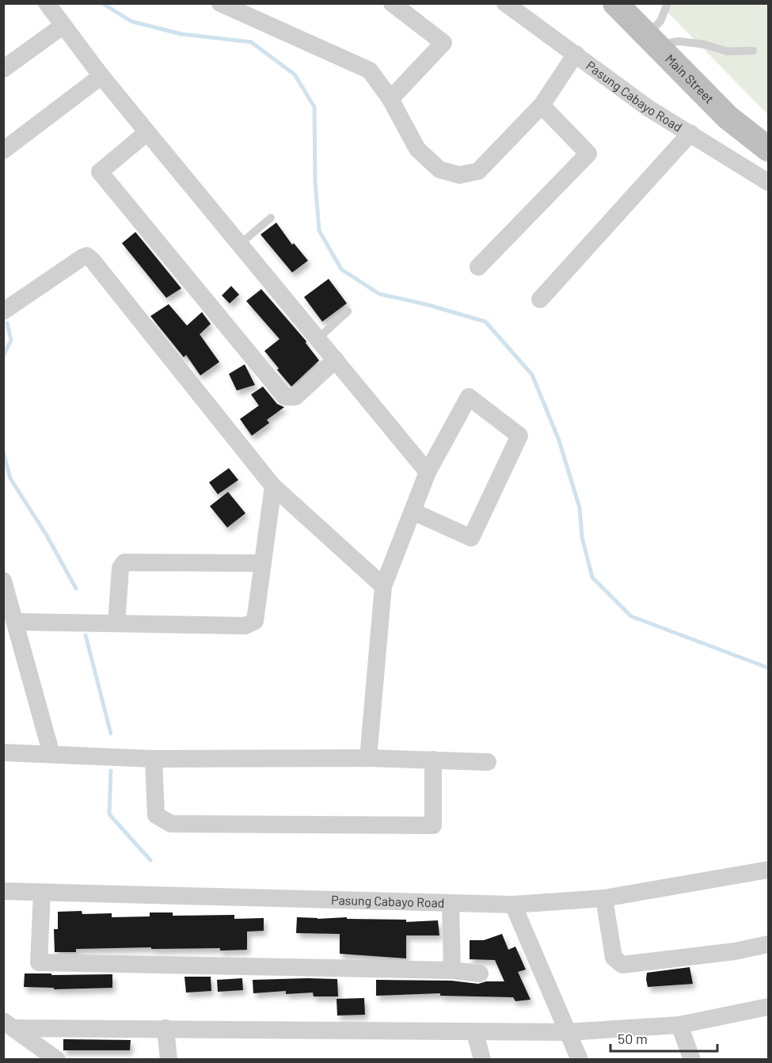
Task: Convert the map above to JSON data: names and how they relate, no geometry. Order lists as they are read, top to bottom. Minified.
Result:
{"streets":{"street":["Main Street","Pasung Cabayo Road"]},"scale_bar":"50 m"}
